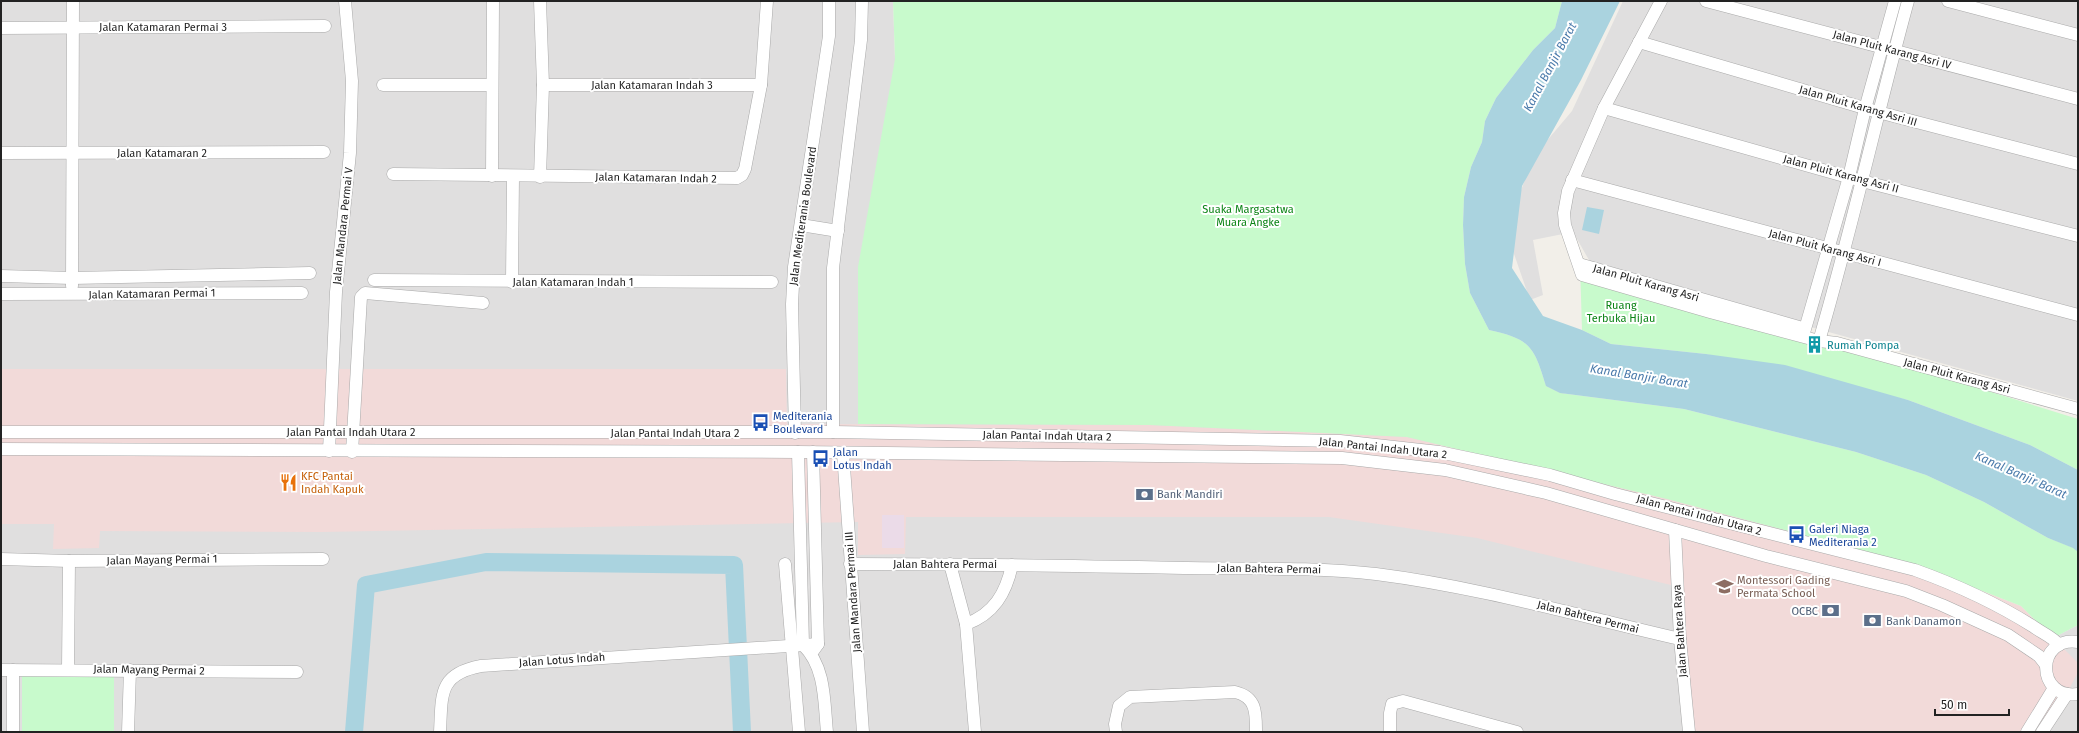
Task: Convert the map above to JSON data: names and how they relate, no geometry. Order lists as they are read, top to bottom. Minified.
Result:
{"streets":{"street":["Jalan Katamaran Permai 3","Jalan Pluit Karang Asri IV","Jalan Katamaran Indah 3","Jalan Pluit Karang Asri III","Jalan Katamaran 2","Jalan Pluit Karang Asri II","Jalan Katamaran Indah 2","Jalan Mediterania Boulevard","Jalan Mandara Permai V","Jalan Pluit Karang Asri I","Jalan Katamaran Indah 1","Jalan Pluit Karang Asri","Jalan Katamaran Permai 1","Jalan Pantai Indah Utara 2","Jalan Mayang Permai 1","Jalan Bahtera Permai","Jalan Mandara Permai III","Jalan Bahtera Raya","Jalan Lotus Indah","Jalan Mayang Permai 2"]},"crossings":[["Jalan Katamaran Indah 3","Jalan Katamaran Indah 2"],["Jalan Mediterania Boulevard","Jalan Pantai Indah Utara 2"],["Jalan Mandara Permai V","Jalan Pantai Indah Utara 2"],["Jalan Pluit Karang Asri I","Jalan Pluit Karang Asri"],["Jalan Pantai Indah Utara 2","Jalan Mandara Permai III"],["Jalan Pantai Indah Utara 2","Jalan Bahtera Raya"],["Jalan Bahtera Permai","Jalan Mandara Permai III"],["Jalan Bahtera Permai","Jalan Bahtera Raya"]],"water":["Kanal Banjir Barat"],"parks":["Suaka Margasatwa Muara Angke","Ruang Terbuka Hijau"],"places":{"building":["Rumah Pompa"],"bus stop":["Mediterania Boulevard","Jalan Lotus Indah","Galeri Niaga Mediterania 2"],"restaurant":["KFC Pantai Indah Kapuk"],"bank":["Bank Mandiri","OCBC","Bank Danamon"],"school or university":["Montessori Gading Permata School"]},"scale_bar":"50 m"}
